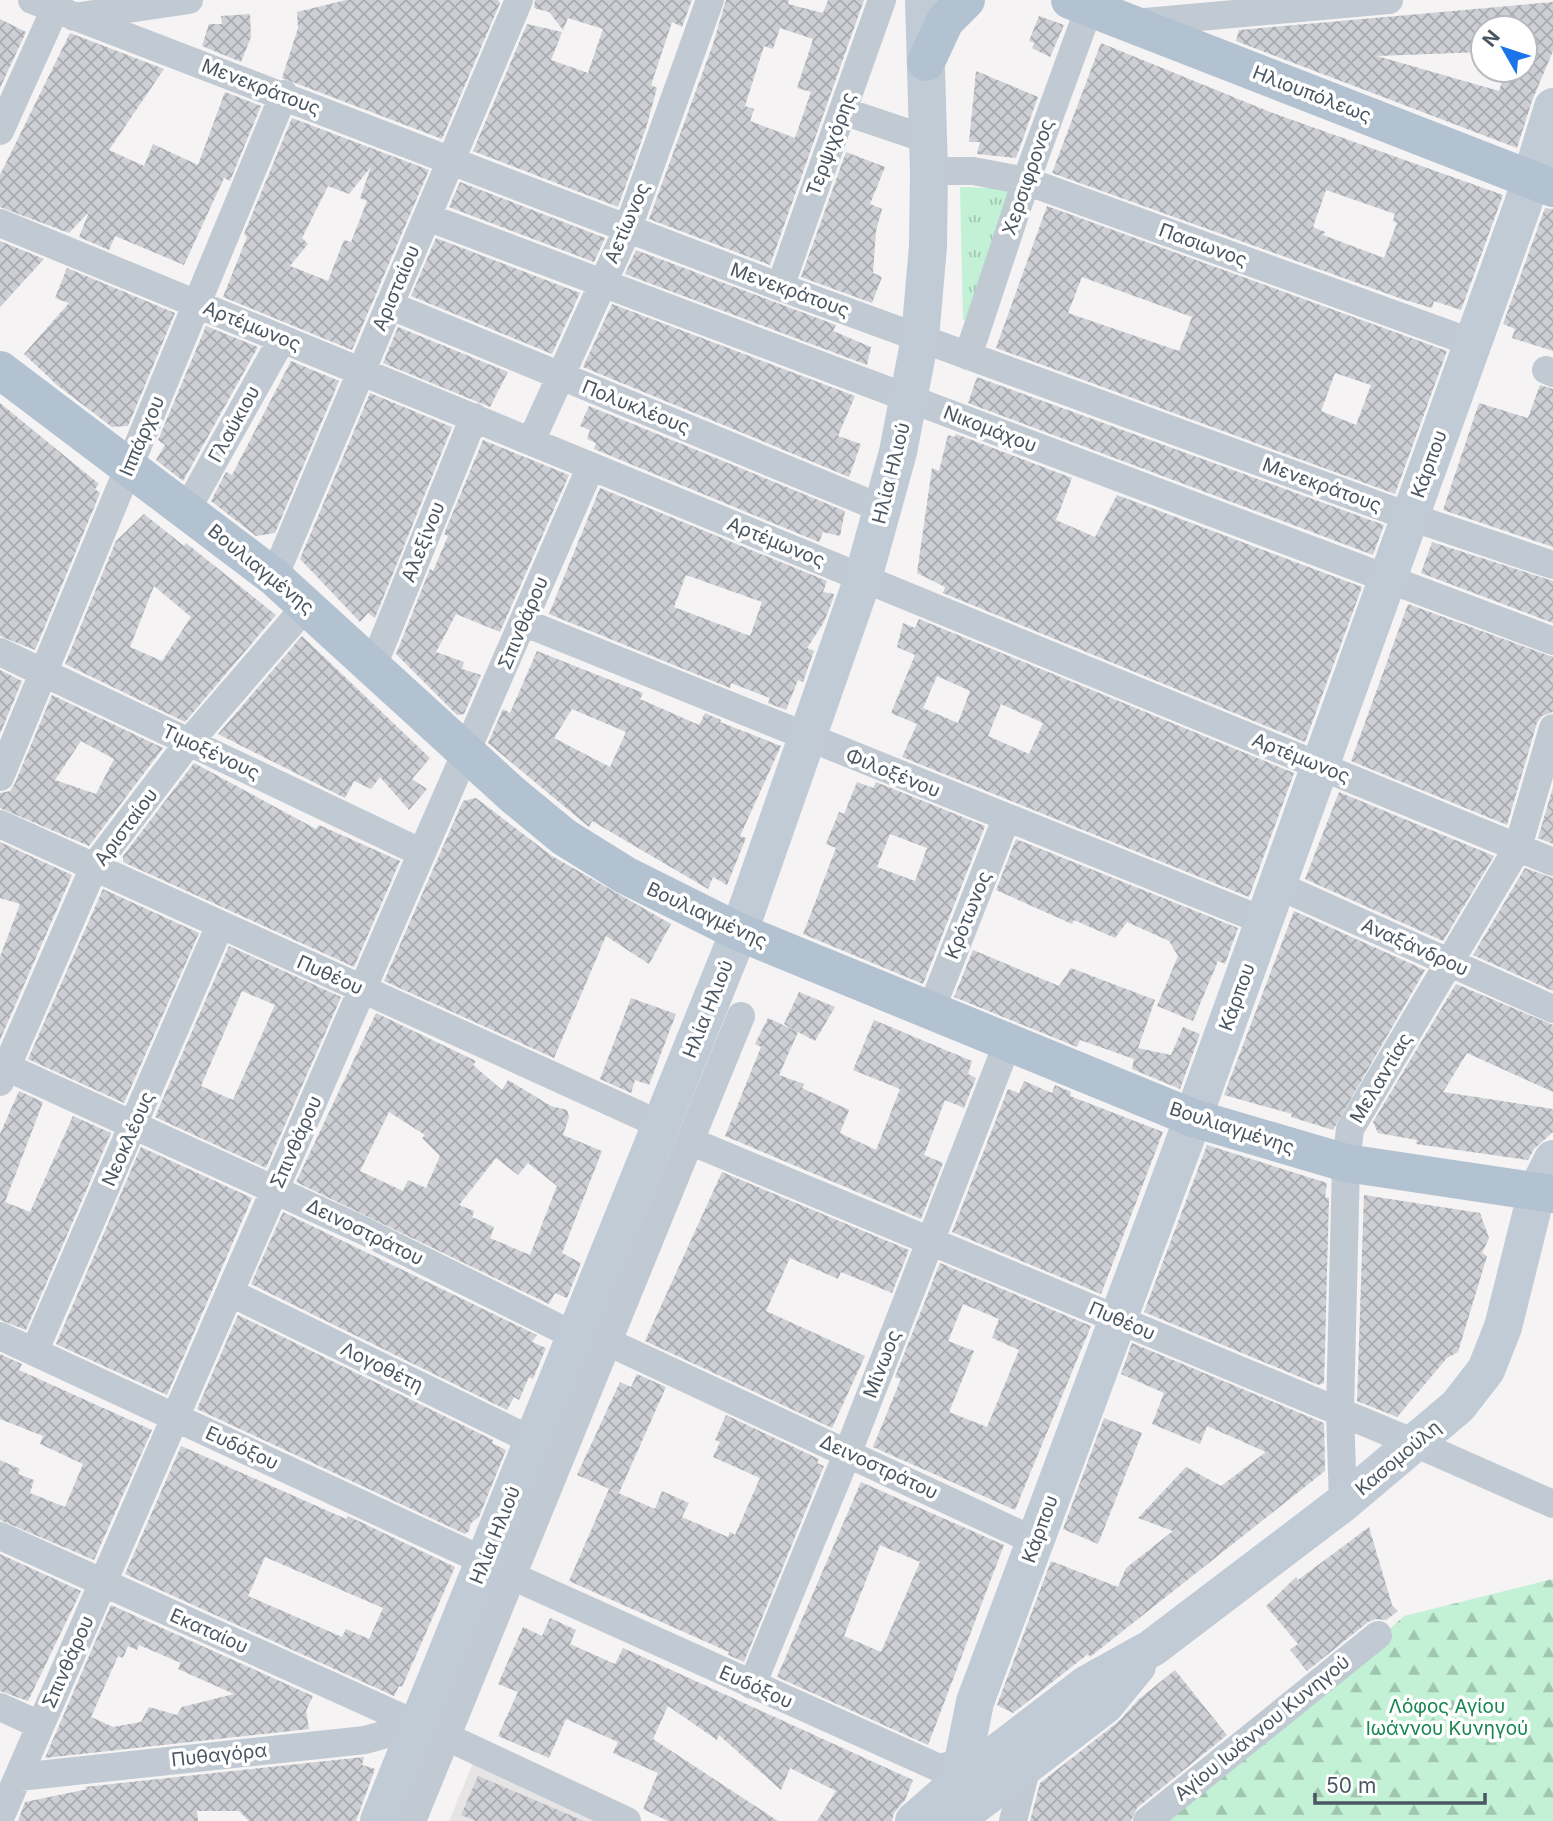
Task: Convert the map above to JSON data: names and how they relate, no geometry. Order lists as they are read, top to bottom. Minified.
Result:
{"streets":{"main road":["Ηλιουπόλεως","Κάρπου","Ηλία Ηλιού","Βουλιαγμένης","Κασομούλη"],"street":["Μενεκράτους","Τερψιχόρης","Χερσιφρονος","Αετίωνος","Πασιωνος","Αρισταίου","Αρτέμωνος","Πολυκλέους","Γλαύκιου","Νικομάχου","Ιππάρχου","Αλεξίνου","Σπινθάρου","Τιμοξένους","Φιλοξένου","Κρότωνος","Αναξάνδρου","Πυθέου","Μελαντίας","Νεοκλέους","Δεινοστράτου","Μίνωος","Λογοθέτη","Ευδόξου","Εκαταίου","Αγίου Ιωάννου Κυνηγού","Πυθαγόρα"]},"crossings":[["Μενεκράτους","Τερψιχόρης"],["Μενεκράτους","Χερσιφρονος"],["Μενεκράτους","Αετίωνος"],["Μενεκράτους","Αρισταίου"],["Μενεκράτους","Ιππάρχου"],["Μενεκράτους","Κάρπου"],["Μενεκράτους","Ηλία Ηλιού"],["Ηλιουπόλεως","Χερσιφρονος"],["Ηλιουπόλεως","Κάρπου"],["Τερψιχόρης","Πασιωνος"],["Χερσιφρονος","Πασιωνος"],["Αετίωνος","Αρτέμωνος"],["Αετίωνος","Πολυκλέους"],["Αετίωνος","Νικομάχου"],["Πασιωνος","Κάρπου"],["Πασιωνος","Ηλία Ηλιού"],["Αρισταίου","Αρτέμωνος"],["Αρισταίου","Πολυκλέους"],["Αρισταίου","Νικομάχου"],["Αρισταίου","Βουλιαγμένης"],["Αρισταίου","Τιμοξένους"],["Αρισταίου","Πυθέου"],["Αρισταίου","Δεινοστράτου"],["Αρτέμωνος","Γλαύκιου"],["Αρτέμωνος","Ιππάρχου"],["Αρτέμωνος","Κάρπου"],["Αρτέμωνος","Ηλία Ηλιού"],["Αρτέμωνος","Αλεξίνου"],["Αρτέμωνος","Σπινθάρου"],["Αρτέμωνος","Μελαντίας"],["Πολυκλέους","Ηλία Ηλιού"],["Γλαύκιου","Βουλιαγμένης"],["Νικομάχου","Κάρπου"],["Νικομάχου","Ηλία Ηλιού"],["Ιππάρχου","Βουλιαγμένης"],["Ιππάρχου","Τιμοξένους"],["Κάρπου","Βουλιαγμένης"],["Κάρπου","Φιλοξένου"],["Κάρπου","Αναξάνδρου"],["Κάρπου","Πυθέου"],["Κάρπου","Δεινοστράτου"],["Κάρπου","Ευδόξου"],["Κάρπου","Κασομούλη"],["Ηλία Ηλιού","Βουλιαγμένης"],["Ηλία Ηλιού","Φιλοξένου"],["Ηλία Ηλιού","Πυθέου"],["Ηλία Ηλιού","Δεινοστράτου"],["Ηλία Ηλιού","Λογοθέτη"],["Ηλία Ηλιού","Ευδόξου"],["Ηλία Ηλιού","Εκαταίου"],["Ηλία Ηλιού","Πυθαγόρα"],["Αλεξίνου","Βουλιαγμένης"],["Βουλιαγμένης","Σπινθάρου"],["Βουλιαγμένης","Κρότωνος"],["Βουλιαγμένης","Μελαντίας"],["Βουλιαγμένης","Μίνωος"],["Βουλιαγμένης","Κασομούλη"],["Σπινθάρου","Τιμοξένους"],["Σπινθάρου","Φιλοξένου"],["Σπινθάρου","Πυθέου"],["Σπινθάρου","Δεινοστράτου"],["Σπινθάρου","Λογοθέτη"],["Σπινθάρου","Ευδόξου"],["Σπινθάρου","Εκαταίου"],["Σπινθάρου","Πυθαγόρα"],["Φιλοξένου","Κρότωνος"],["Αναξάνδρου","Μελαντίας"],["Πυθέου","Μελαντίας"],["Πυθέου","Νεοκλέους"],["Πυθέου","Μίνωος"],["Πυθέου","Κασομούλη"],["Μελαντίας","Κασομούλη"],["Νεοκλέους","Δεινοστράτου"],["Νεοκλέους","Ευδόξου"],["Δεινοστράτου","Μίνωος"],["Μίνωος","Ευδόξου"],["Ευδόξου","Κασομούλη"],["Εκαταίου","Πυθαγόρα"]],"parks":["Λόφος Αγίου Ιωάννου Κυνηγού"],"scale_bar":"50 m","north":"top left"}
